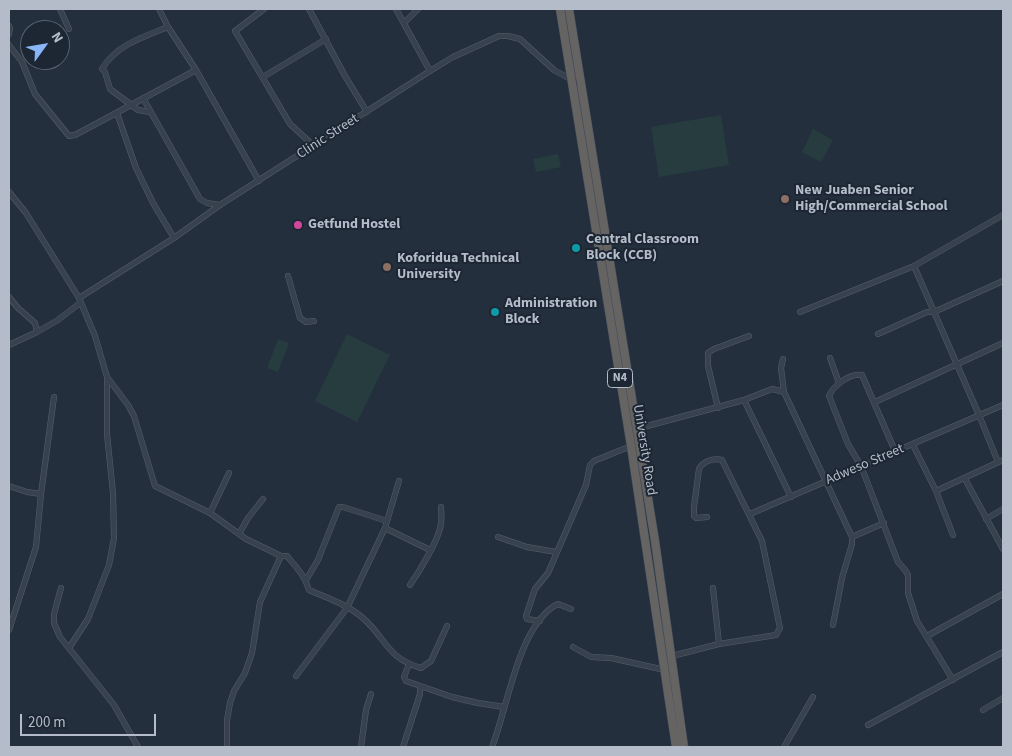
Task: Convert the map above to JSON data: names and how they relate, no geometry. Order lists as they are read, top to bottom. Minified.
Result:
{"streets":{"highway":["N4","University Road"],"street":["Clinic Street","Adweso Street"]},"crossings":[["Clinic Street","University Road"]],"places":["New Juaben Senior High/Commercial School","Getfund Hostel","Central Classroom Block (CCB)","Koforidua Technical University","Administration Block"],"scale_bar":"200 m","north":"top right"}
